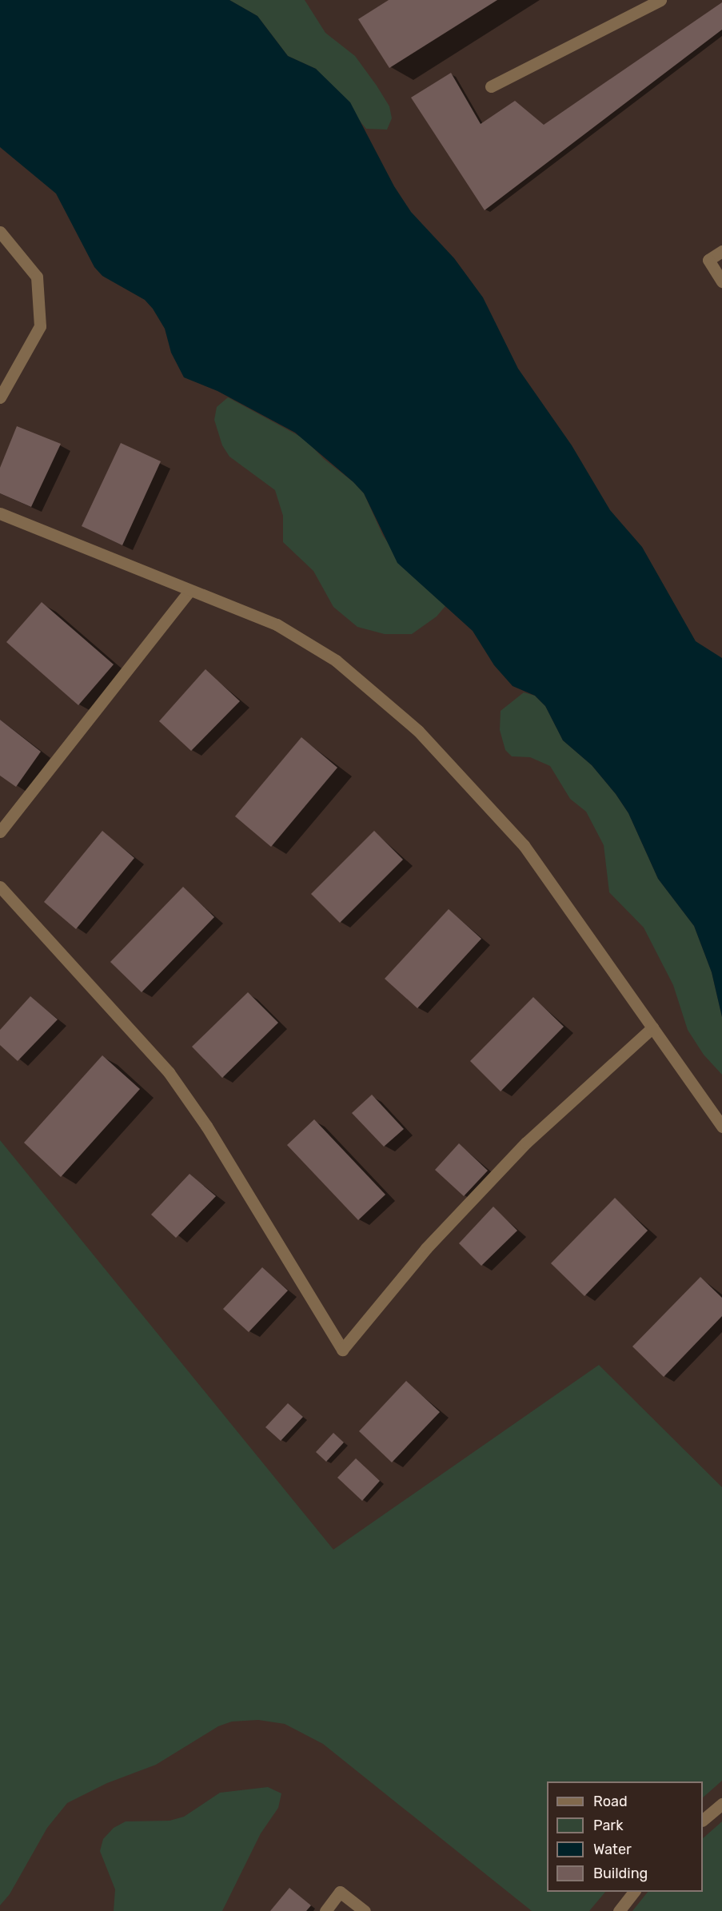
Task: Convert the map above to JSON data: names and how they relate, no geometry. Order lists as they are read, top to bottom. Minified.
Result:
{"legend":["Road","Park","Water","Building"]}
